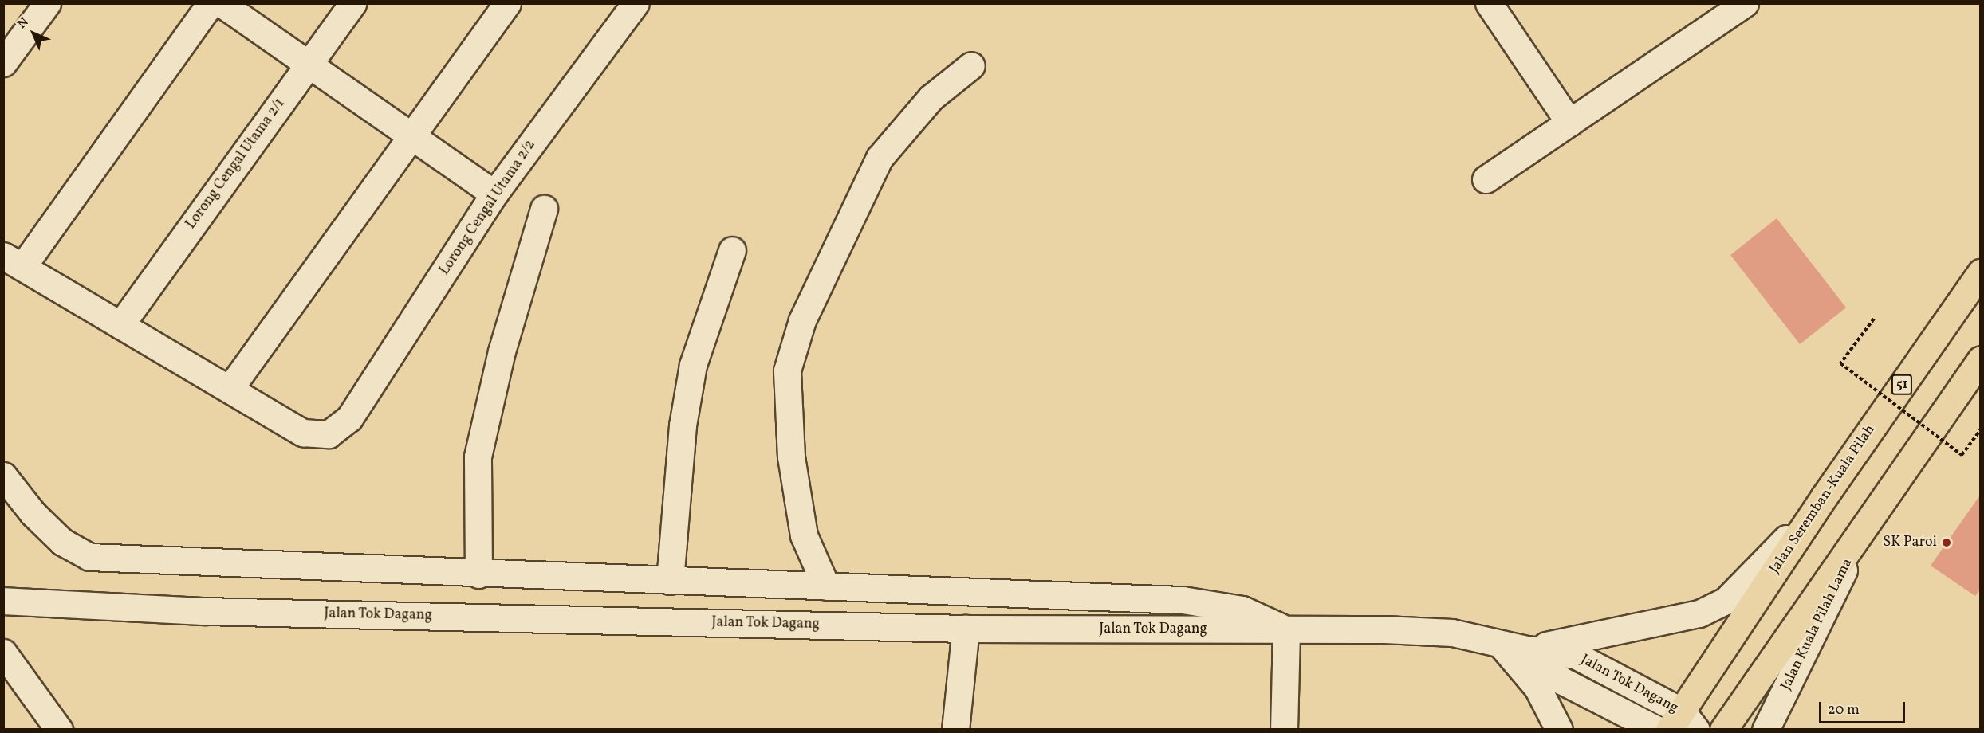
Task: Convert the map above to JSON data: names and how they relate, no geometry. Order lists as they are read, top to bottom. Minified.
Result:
{"streets":{"highway":["51","Jalan Seremban-Kuala Pilah"],"street":["Lorong Cengal Utama 2/1","Lorong Cengal Utama 2/2","Jalan Tok Dagang","Jalan Kuala Pilah Lama"]},"crossings":[["Lorong Cengal Utama 2/1","Lorong Cengal Utama 2/2"],["Jalan Seremban-Kuala Pilah","Jalan Tok Dagang"]],"places":["SK Paroi"],"scale_bar":"20 m","north":"top left"}
